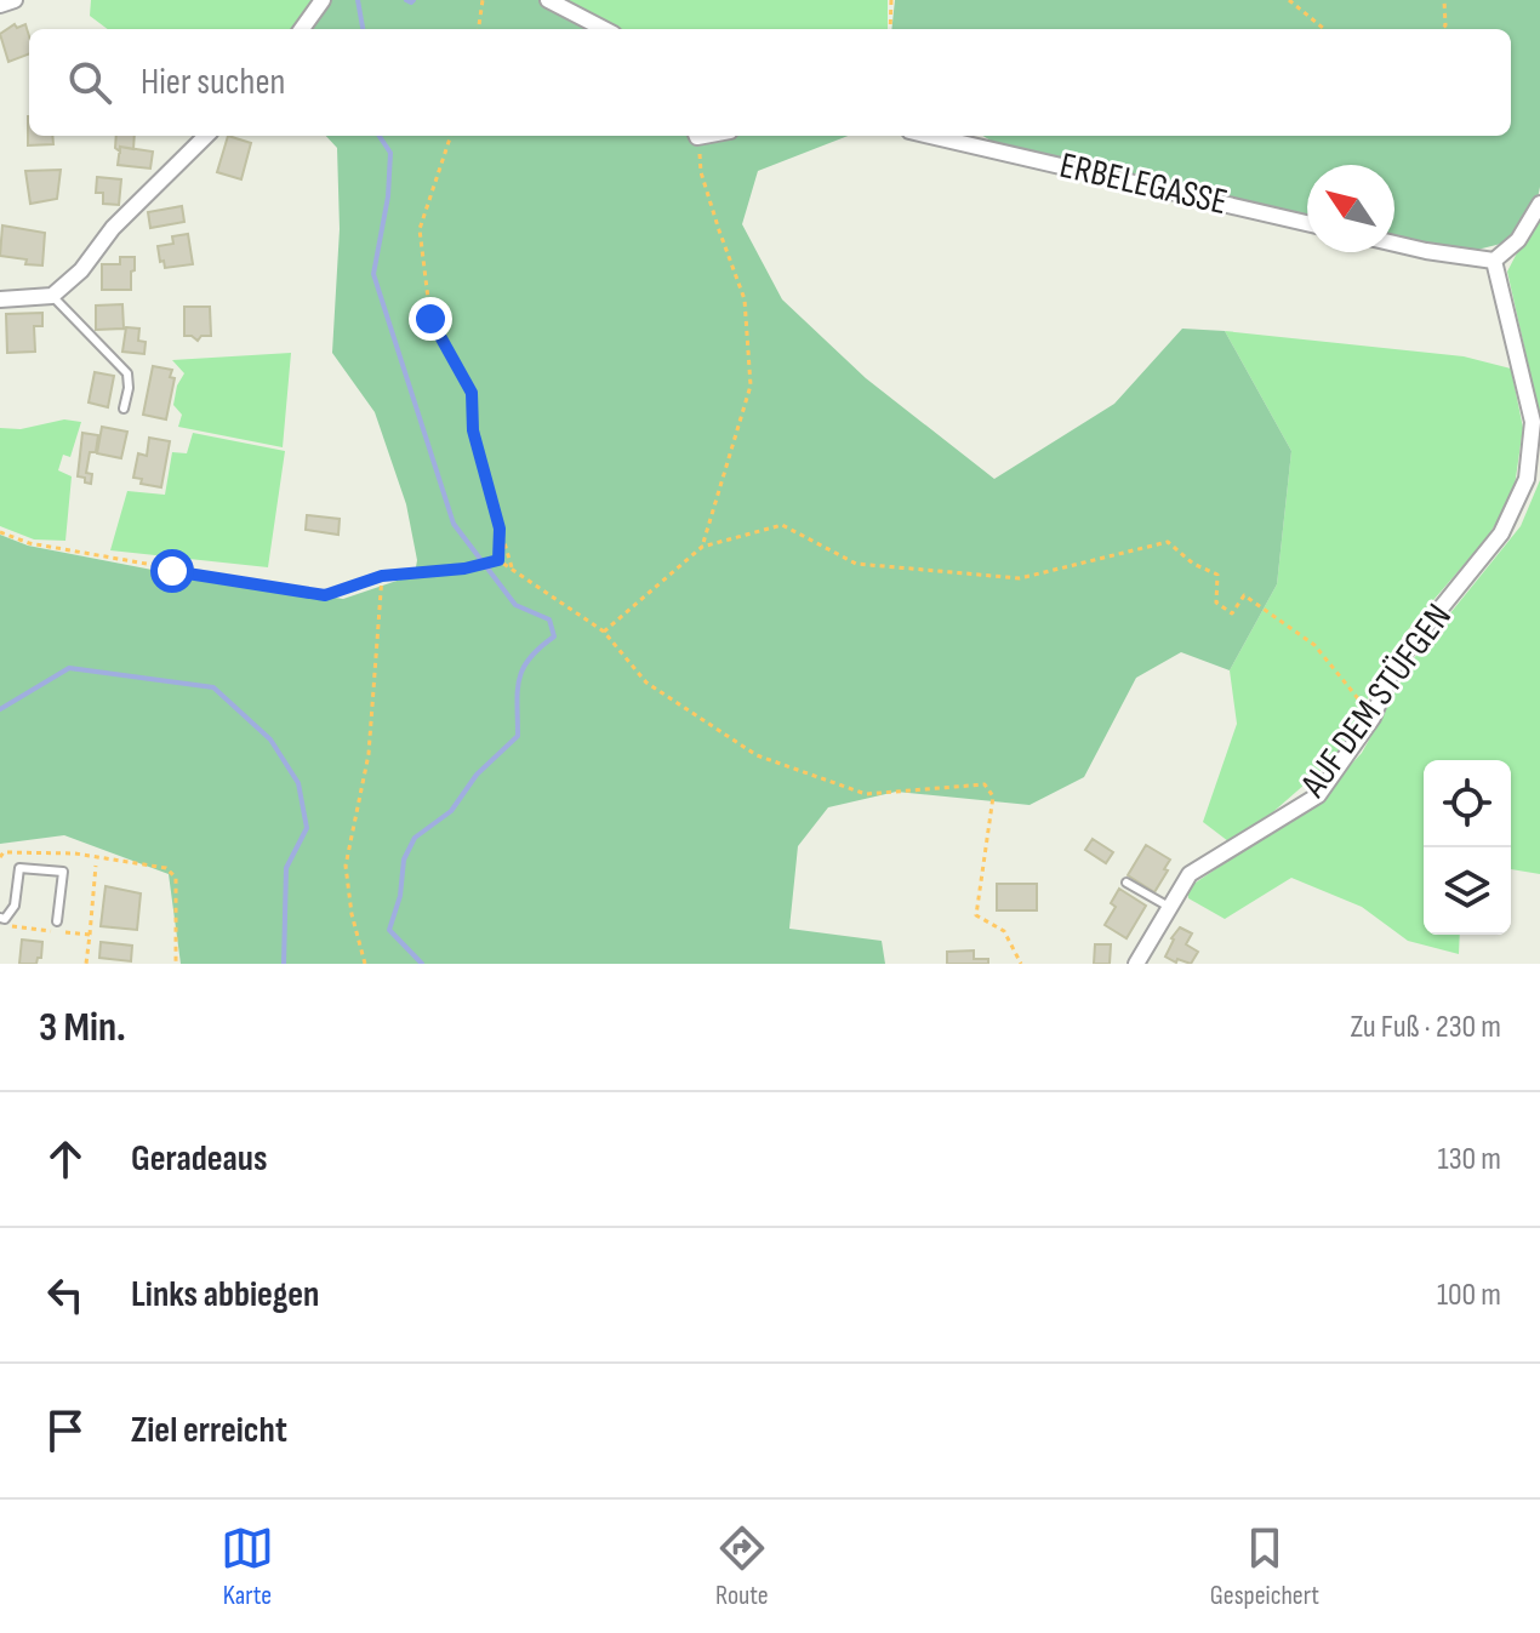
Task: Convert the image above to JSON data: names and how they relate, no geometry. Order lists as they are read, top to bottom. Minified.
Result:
{"streets":{"street":["ERBELEGASSE","AUF DEM STÜFGEN"]},"north":"top left","page":{"search":"Hier suchen","heading":["3 Min.","Zu Fuß · 230 m"],"list":[["Geradeaus","130 m"],["Links abbiegen","100 m"],"Ziel erreicht"],"nav":["Karte","Route","Gespeichert"]}}
